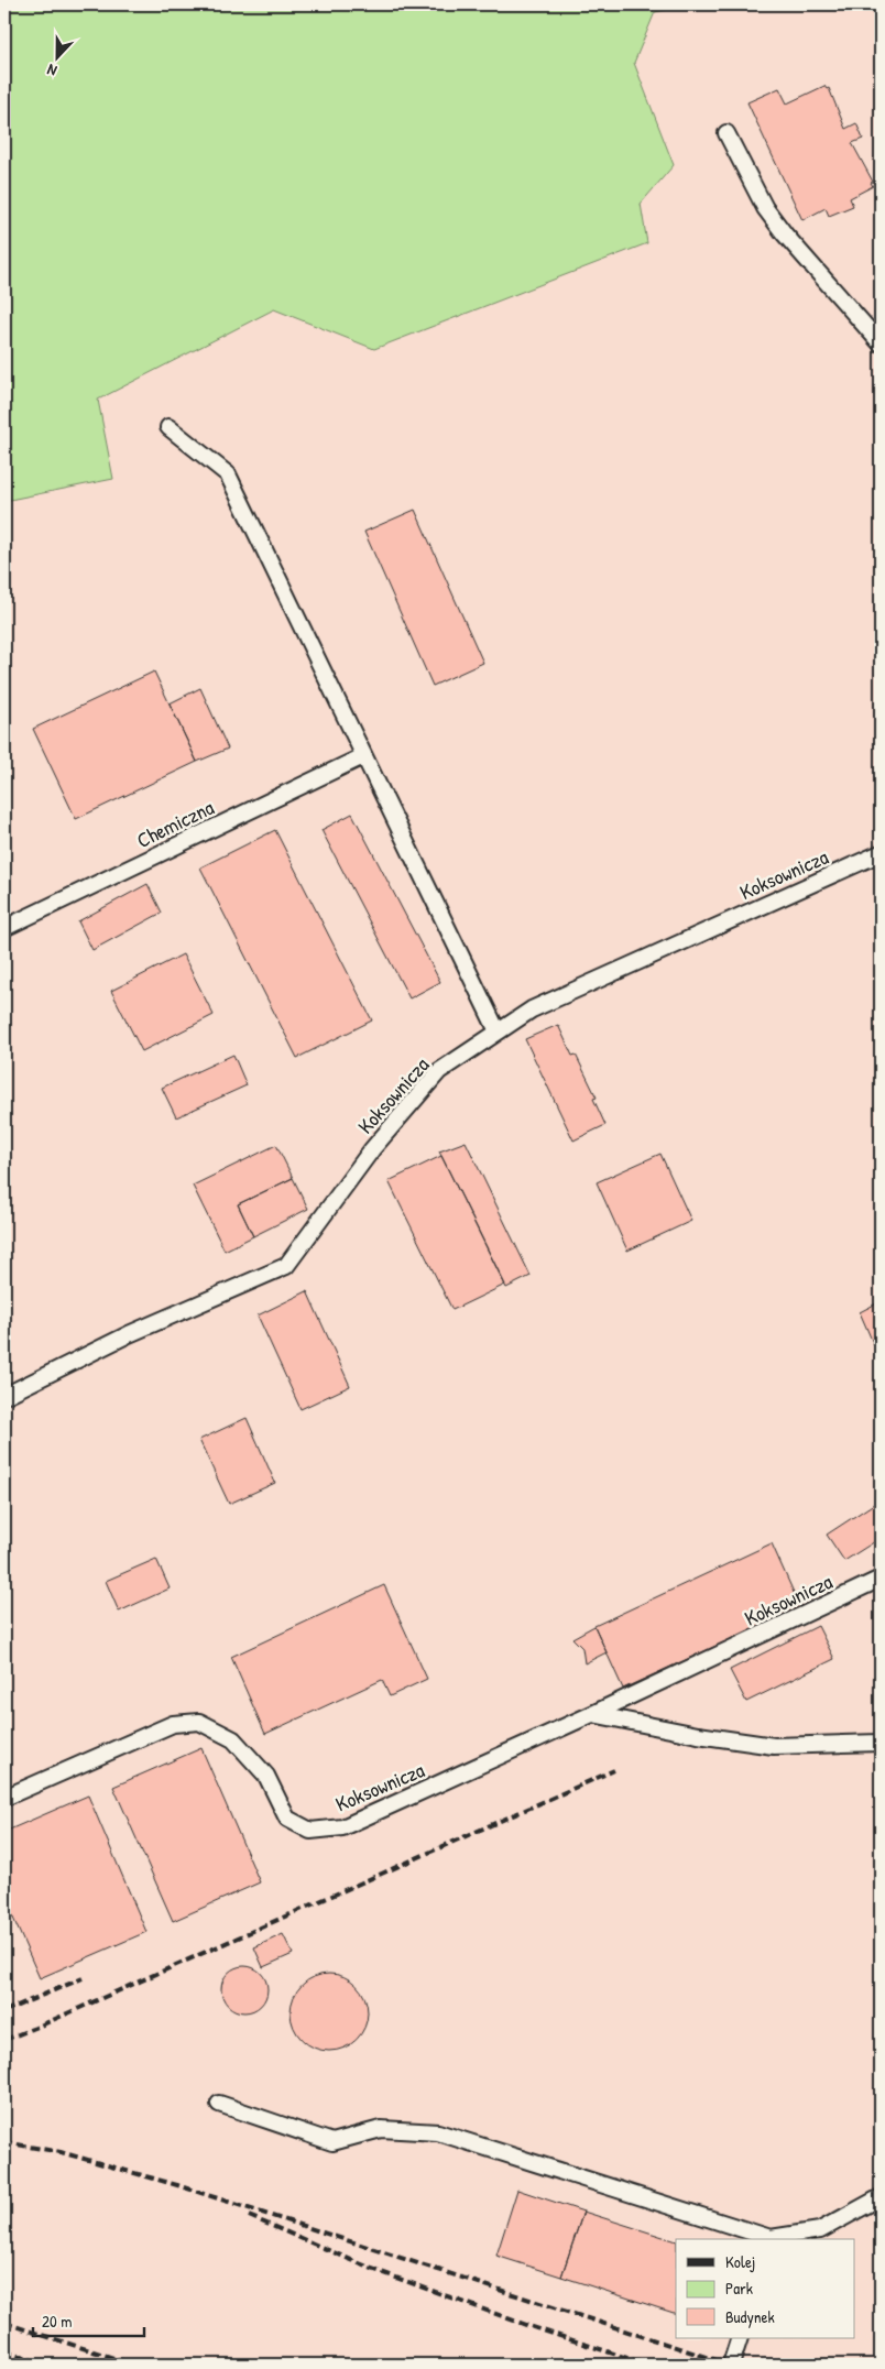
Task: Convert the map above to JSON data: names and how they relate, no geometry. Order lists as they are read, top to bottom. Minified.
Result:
{"streets":{"lane":["Chemiczna","Koksownicza"]},"legend":["Kolej","Park","Budynek"],"scale_bar":"20 m","north":"bottom"}
